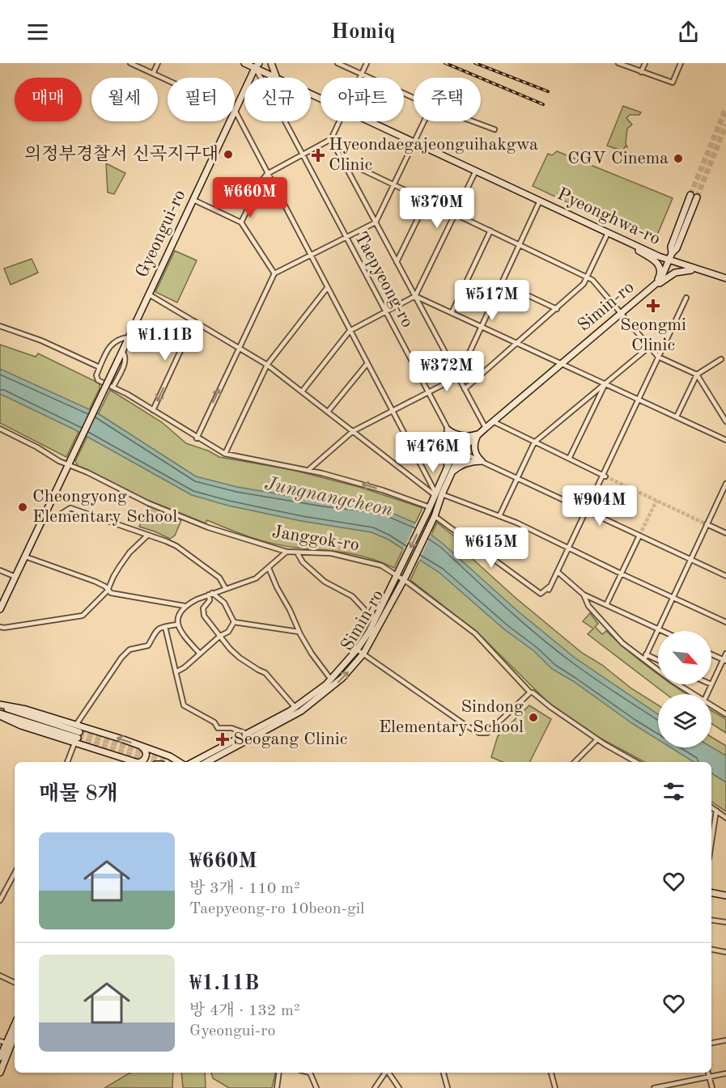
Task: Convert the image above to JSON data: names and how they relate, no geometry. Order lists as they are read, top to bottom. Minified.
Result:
{"streets":{"street":["Pyeonghwa-ro","Gyeongui-ro","Taepyeong-ro","Simin-ro","Janggok-ro"]},"crossings":[["Pyeonghwa-ro","Gyeongui-ro"],["Pyeonghwa-ro","Taepyeong-ro"],["Pyeonghwa-ro","Simin-ro"],["Gyeongui-ro","Taepyeong-ro"],["Gyeongui-ro","Janggok-ro"],["Taepyeong-ro","Simin-ro"],["Simin-ro","Janggok-ro"]],"water":["Jungnangcheon"],"places":{"other":["의정부경찰서 신곡지구대","CGV Cinema","Cheongyong Elementary School","Sindong Elementary School"],"health":["Hyeondaegajeonguihakgwa Clinic","Seongmi Clinic","Seogang Clinic"]},"north":"bottom right","page":{"header":"Homiq","chip":["매매","월세","필터","신규","아파트","주택"],"price":["₩660M","₩370M","₩517M","₩1.11B","₩372M","₩476M","₩904M","₩615M"],"heading":"매물 8개","list":[{"name":"₩660M","note":"방 3개 · 110 m² · Taepyeong-ro 10beon-gil"},{"name":"₩1.11B","note":"방 4개 · 132 m² · Gyeongui-ro"}]}}
